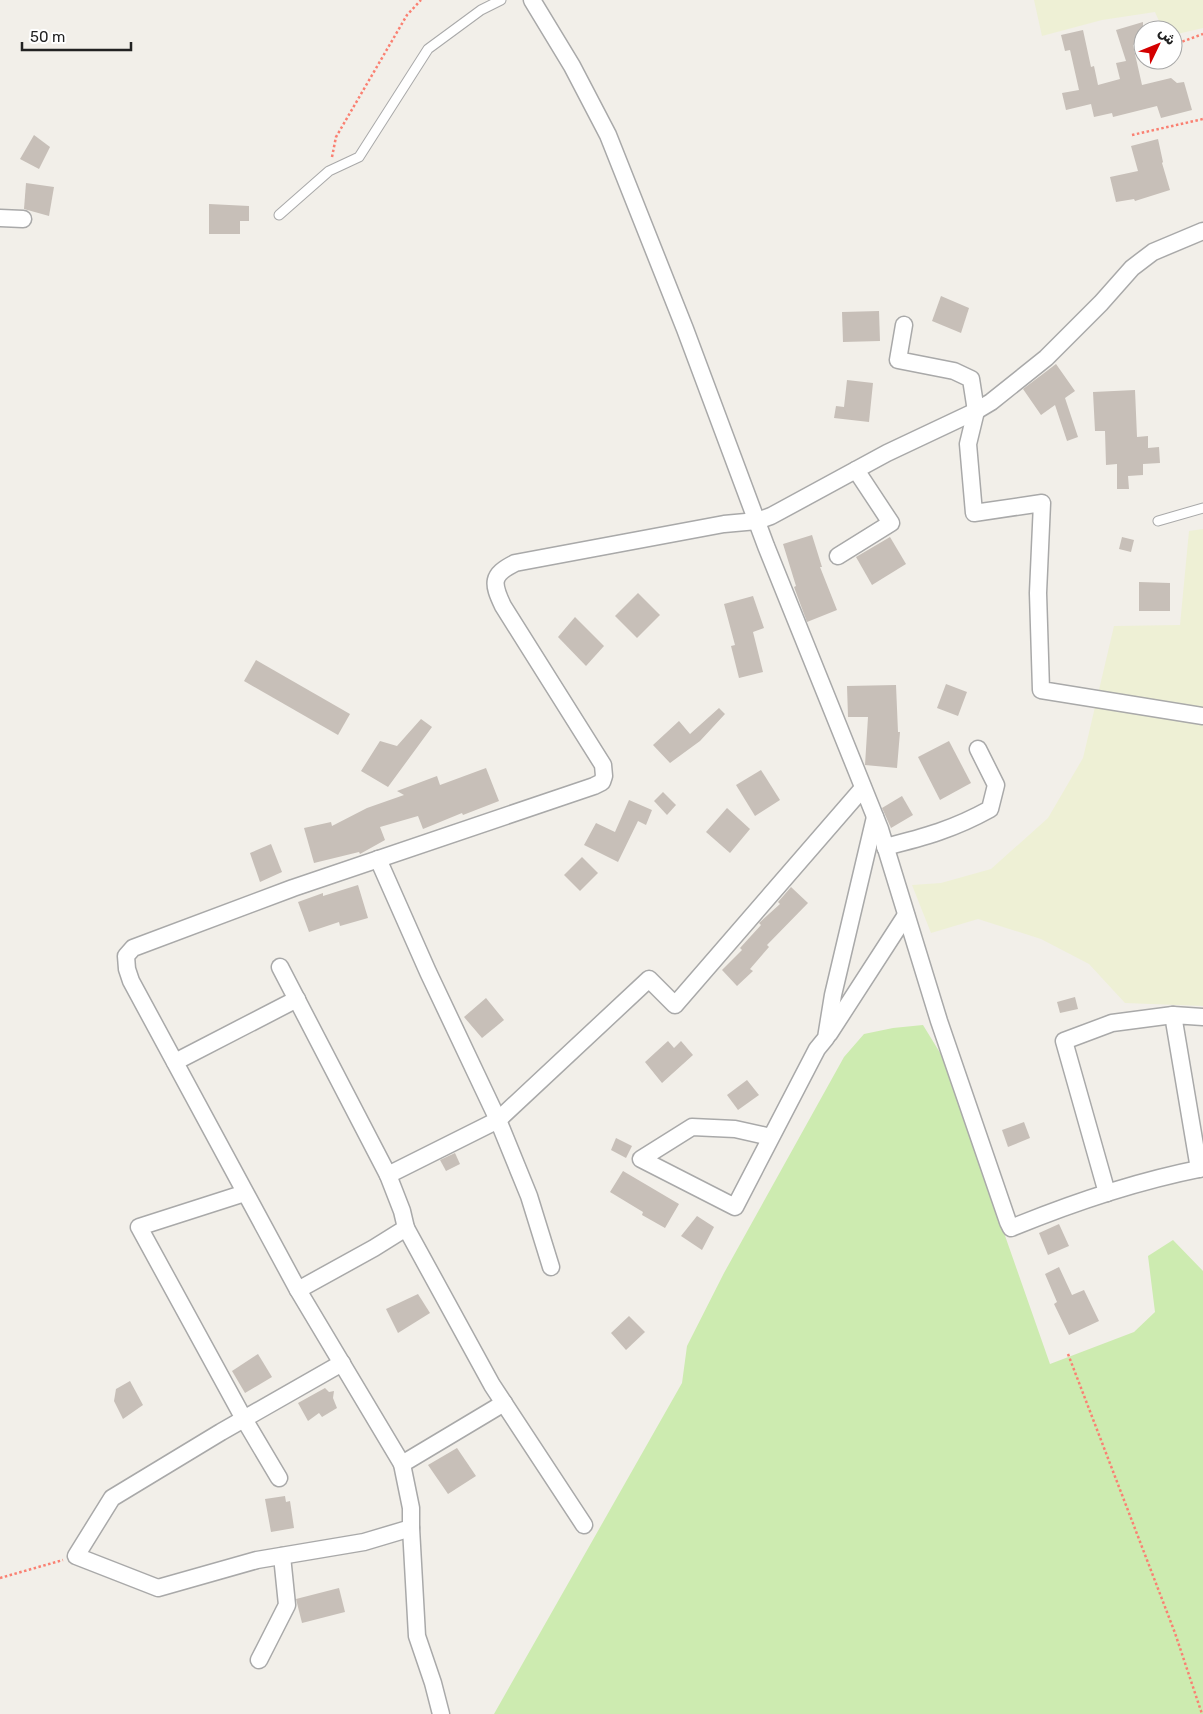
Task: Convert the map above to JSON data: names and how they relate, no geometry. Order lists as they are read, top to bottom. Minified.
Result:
{"scale_bar":"50 m","north":"top right"}
